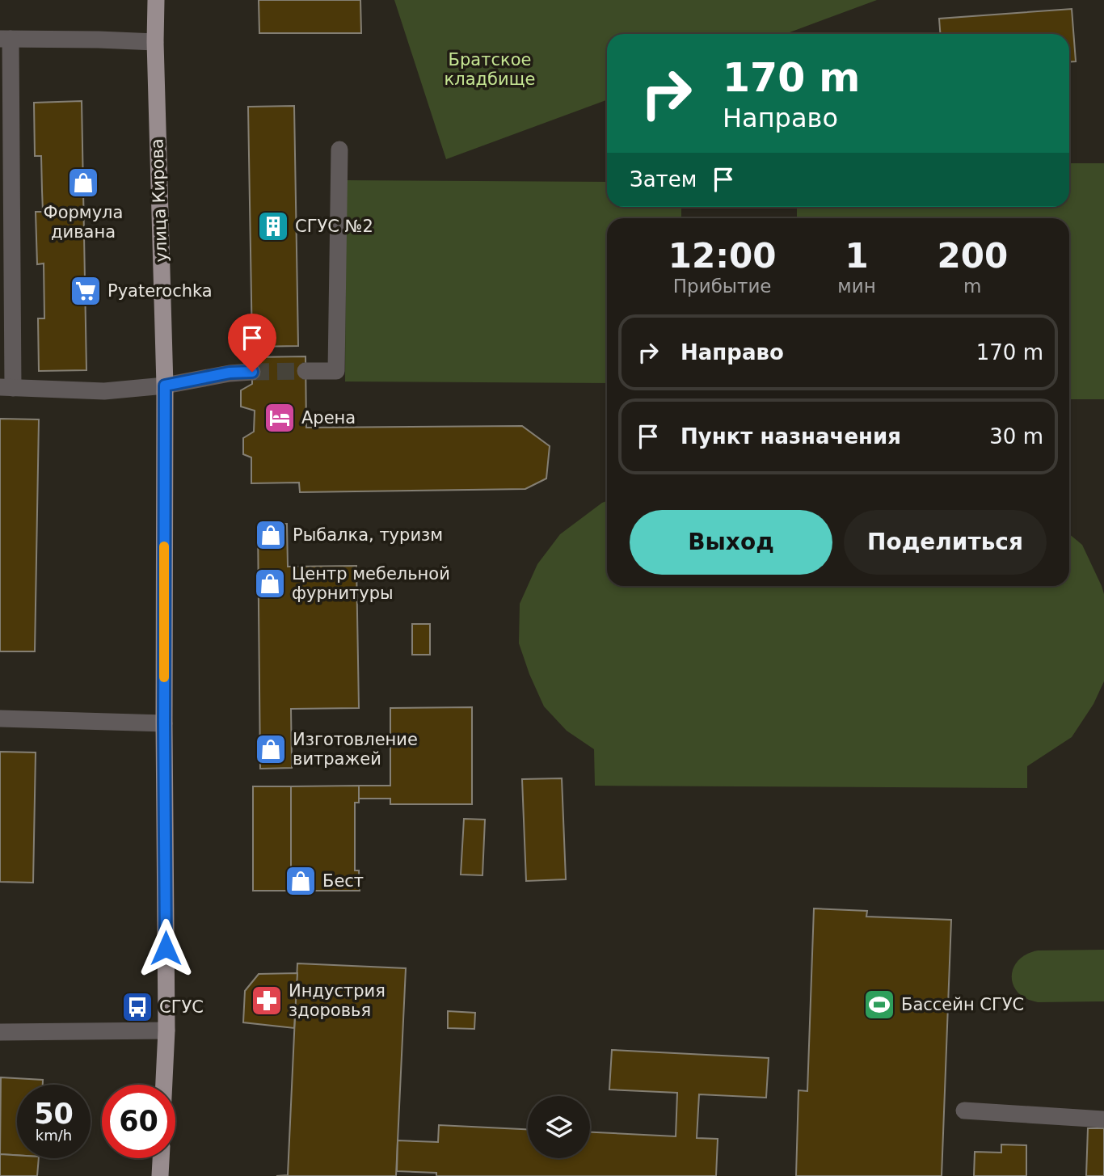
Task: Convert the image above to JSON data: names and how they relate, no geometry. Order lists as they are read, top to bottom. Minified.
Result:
{"streets":{"main road":["улица Кирова"]},"parks":["Братское кладбище"],"places":{"shop":["Формула дивана","Рыбалка, туризм","Центр мебельной фурнитуры","Изготовление витражей","Бест"],"building":["СГУС №2"],"supermarket":["Pyaterochka"],"hotel":["Арена"],"pharmacy":["Индустрия здоровья"],"sports":["Бассейн СГУС"],"bus stop":["СГУС"]},"page":{"turn":["170 m","Направо"],"then":"Затем","eta":["12:00","Прибытие","1","мин","200","m"],"list":[{"name":"Направо","value":"170 m"},{"name":"Пункт назначения","value":"30 m"}],"buttons":["Выход","Поделиться"],"speed":"50 km/h","limit":"60"}}
